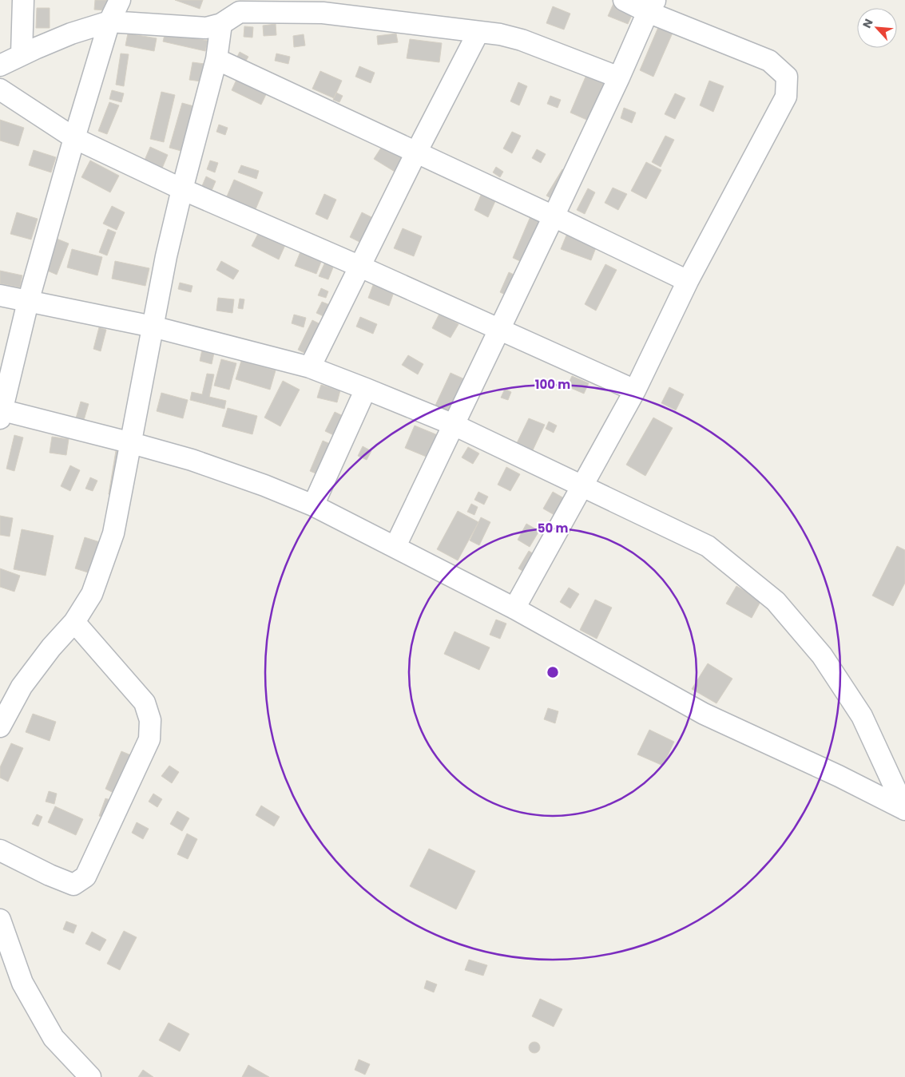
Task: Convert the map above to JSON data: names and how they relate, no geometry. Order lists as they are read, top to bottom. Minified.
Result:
{"north":"top left","rings":["100 m","50 m"]}
